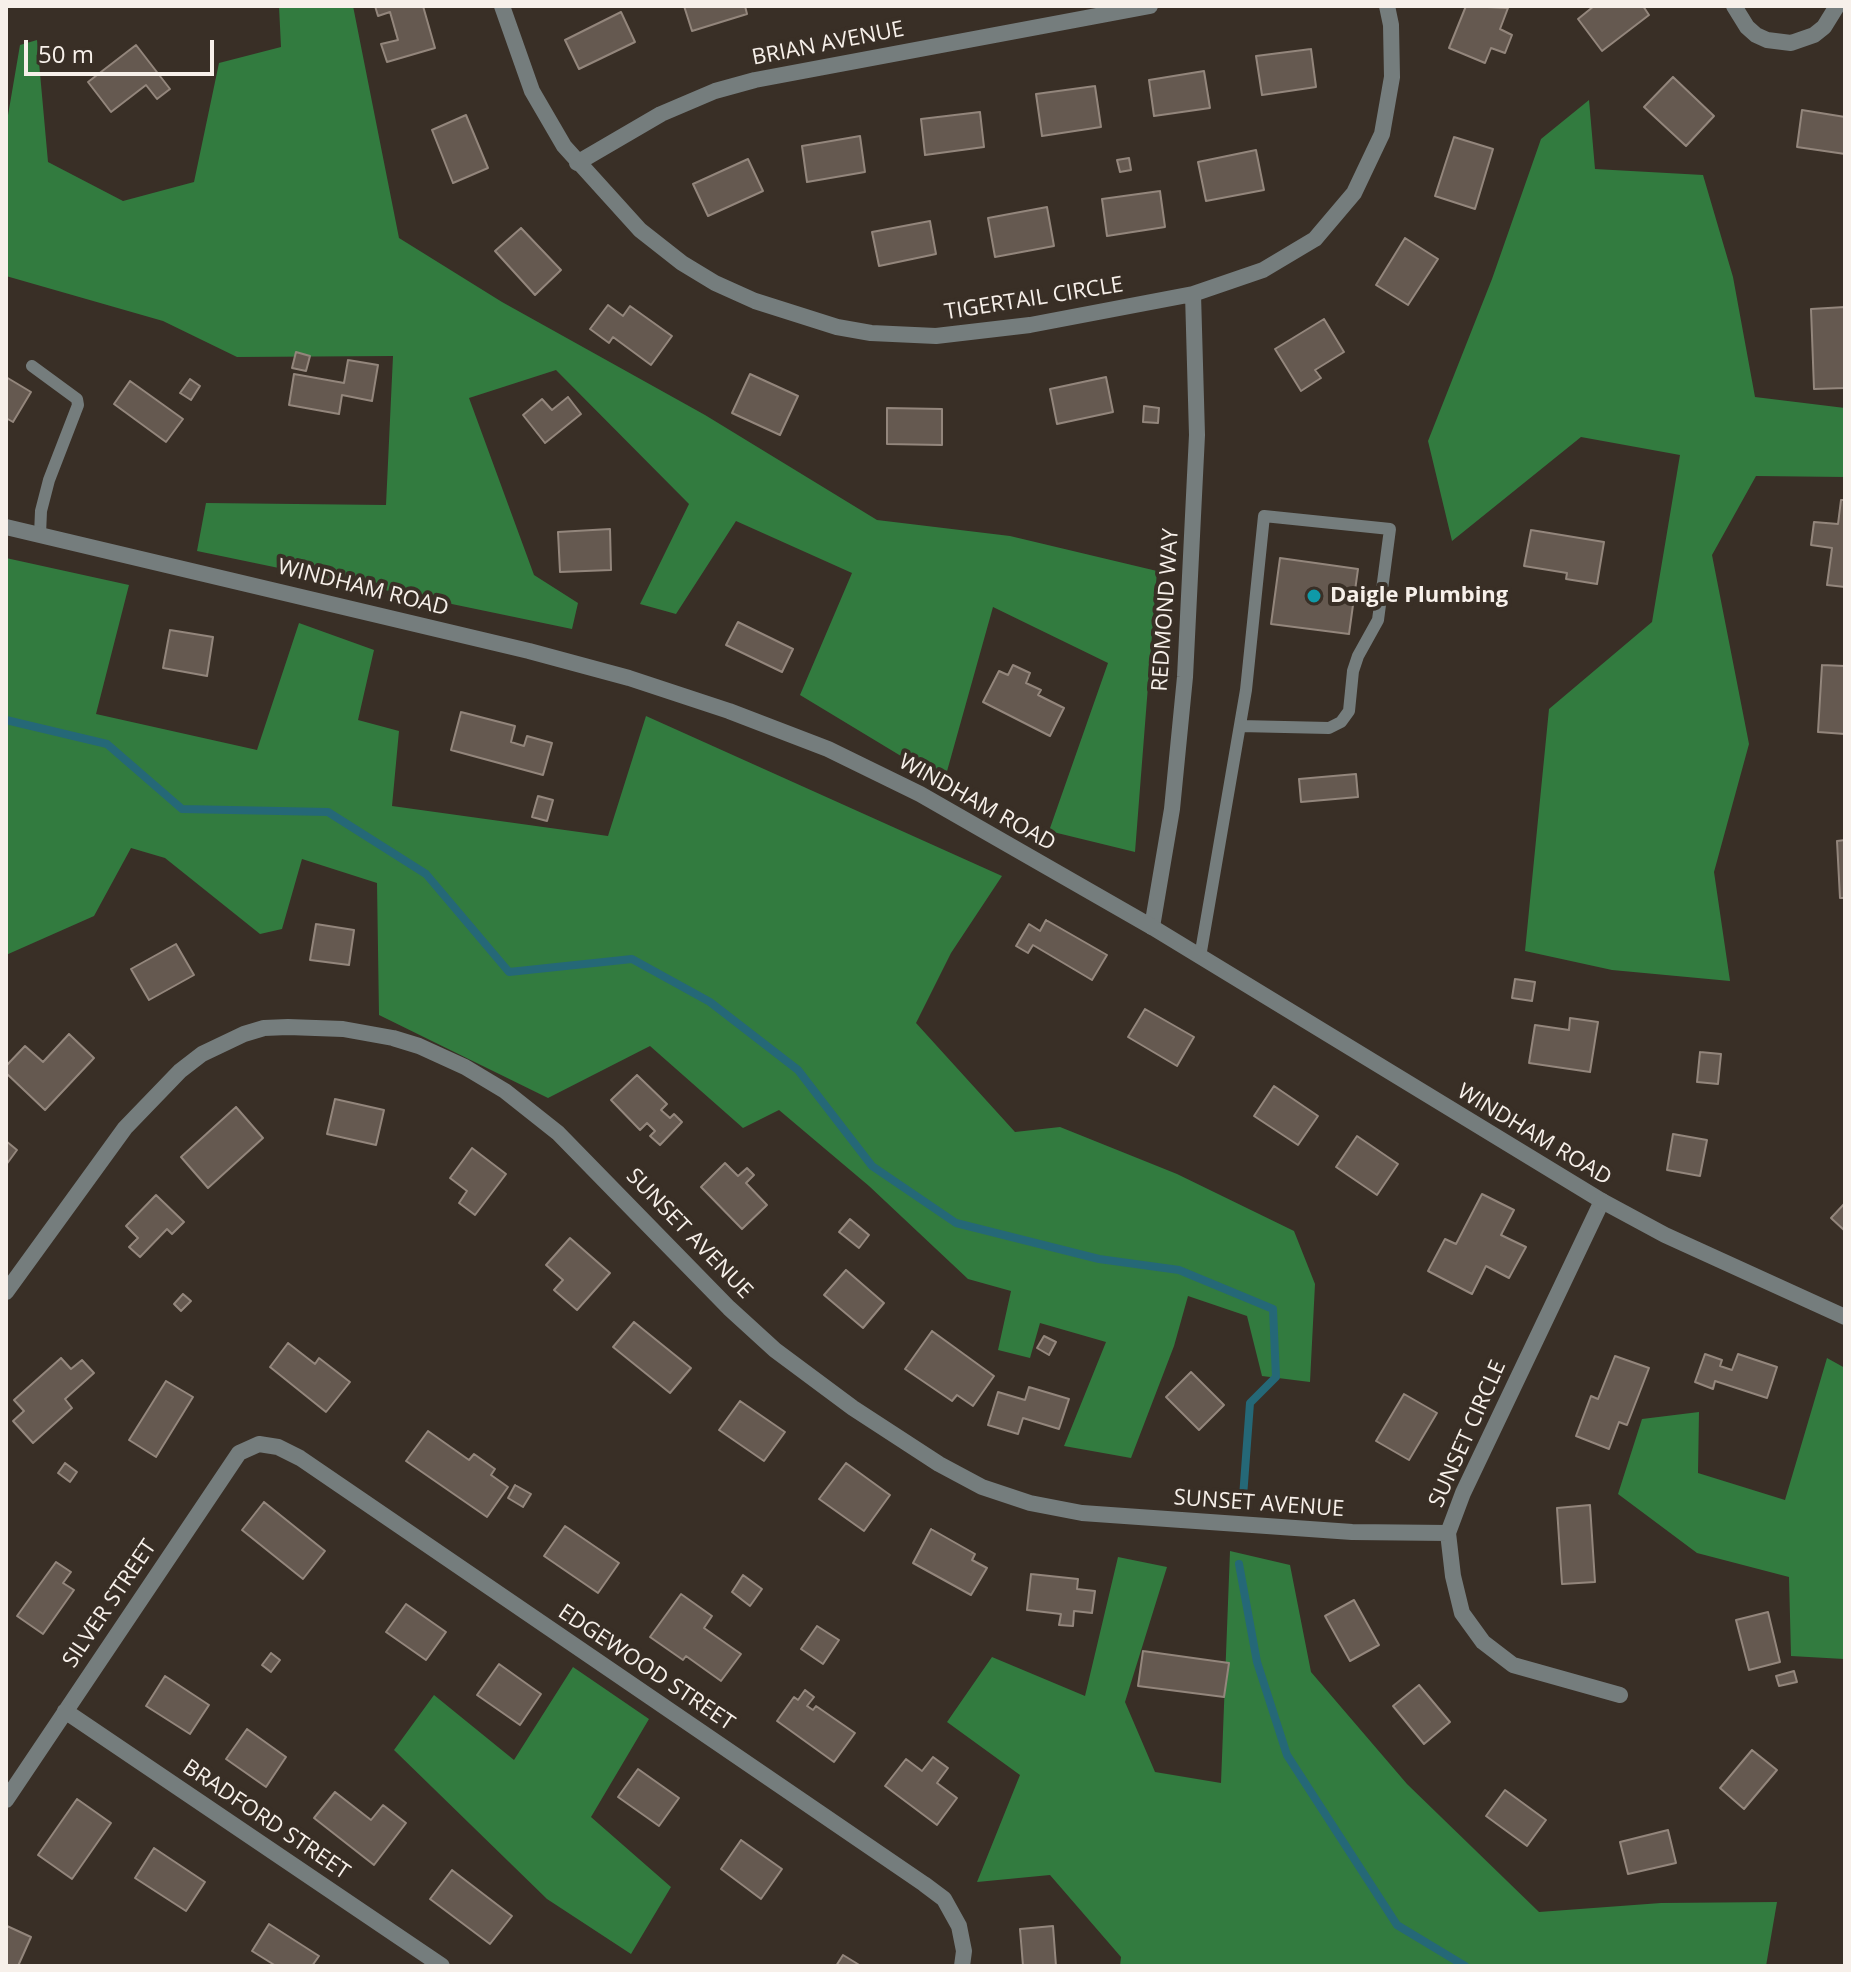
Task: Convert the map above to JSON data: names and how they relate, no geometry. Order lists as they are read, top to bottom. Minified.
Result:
{"streets":{"street":["BRIAN AVENUE","TIGERTAIL CIRCLE","WINDHAM ROAD","REDMOND WAY","SUNSET AVENUE","SUNSET CIRCLE","SILVER STREET","EDGEWOOD STREET","BRADFORD STREET"]},"crossings":[["BRIAN AVENUE","TIGERTAIL CIRCLE"],["TIGERTAIL CIRCLE","REDMOND WAY"],["WINDHAM ROAD","REDMOND WAY"],["WINDHAM ROAD","SUNSET CIRCLE"],["SUNSET AVENUE","SUNSET CIRCLE"],["SILVER STREET","EDGEWOOD STREET"],["SILVER STREET","BRADFORD STREET"]],"places":["Daigle Plumbing"],"scale_bar":"50 m"}
